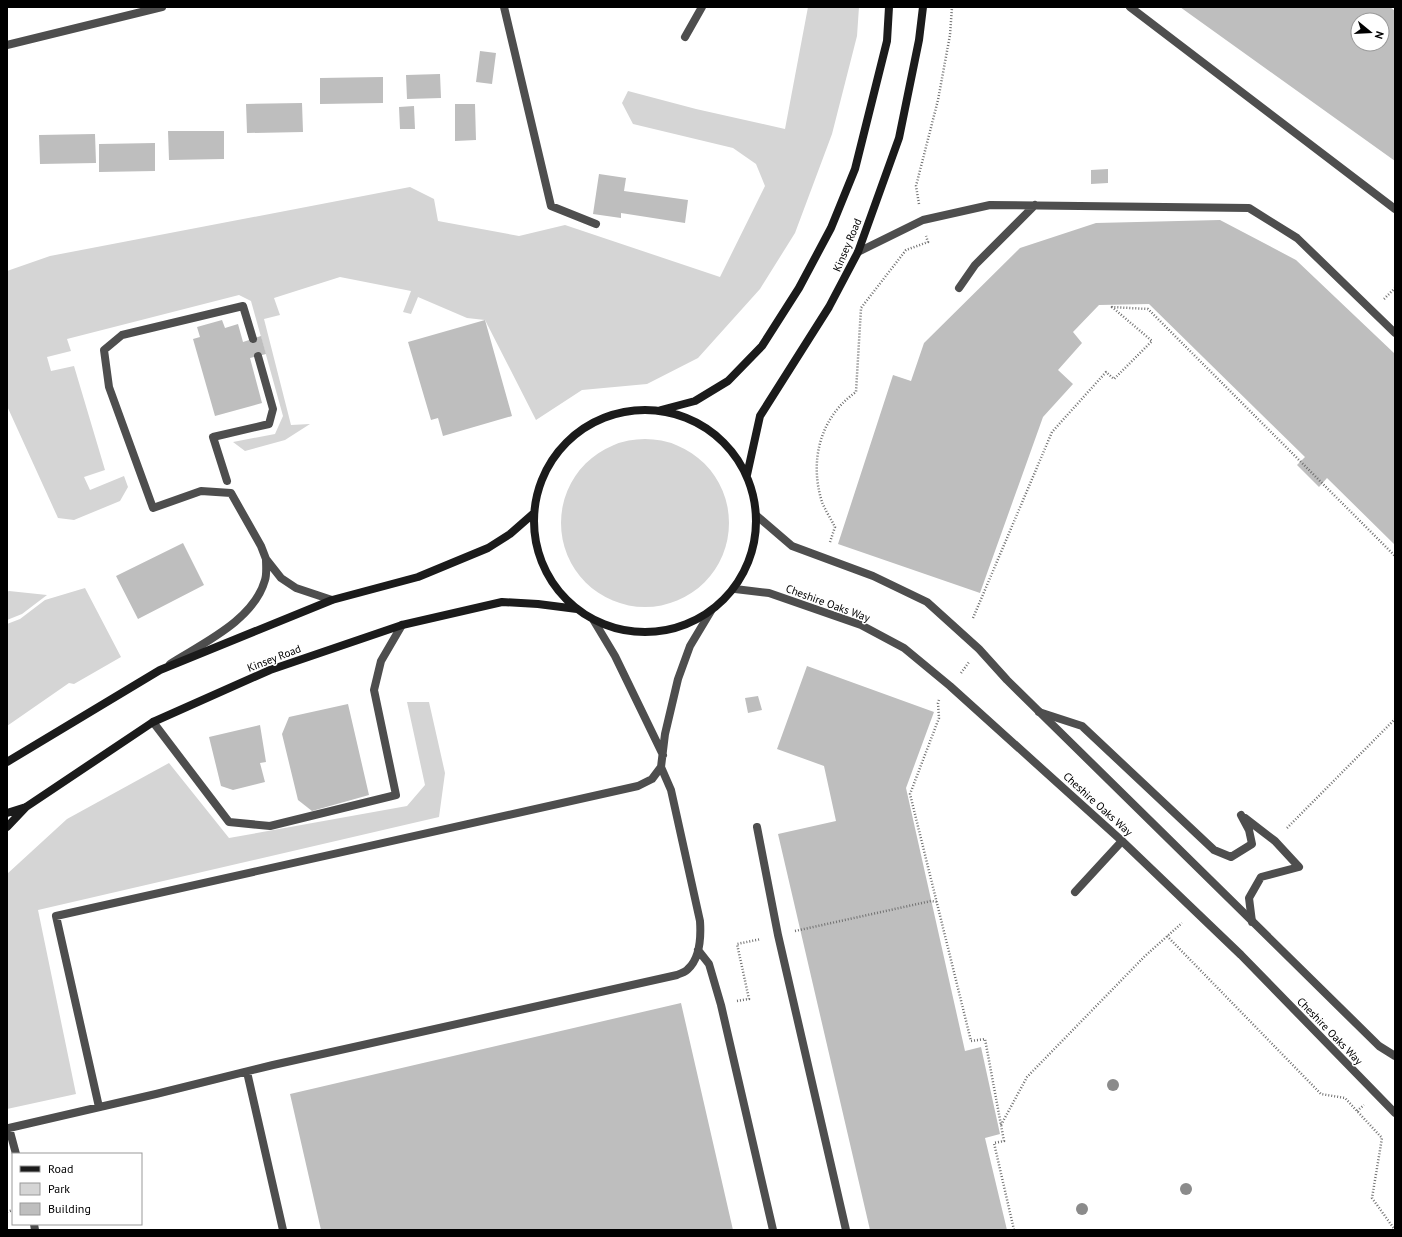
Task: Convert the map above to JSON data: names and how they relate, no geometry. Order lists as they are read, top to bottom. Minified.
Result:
{"streets":{"main road":["Kinsey Road"],"street":["Cheshire Oaks Way"]},"legend":["Road","Park","Building"],"north":"right"}
